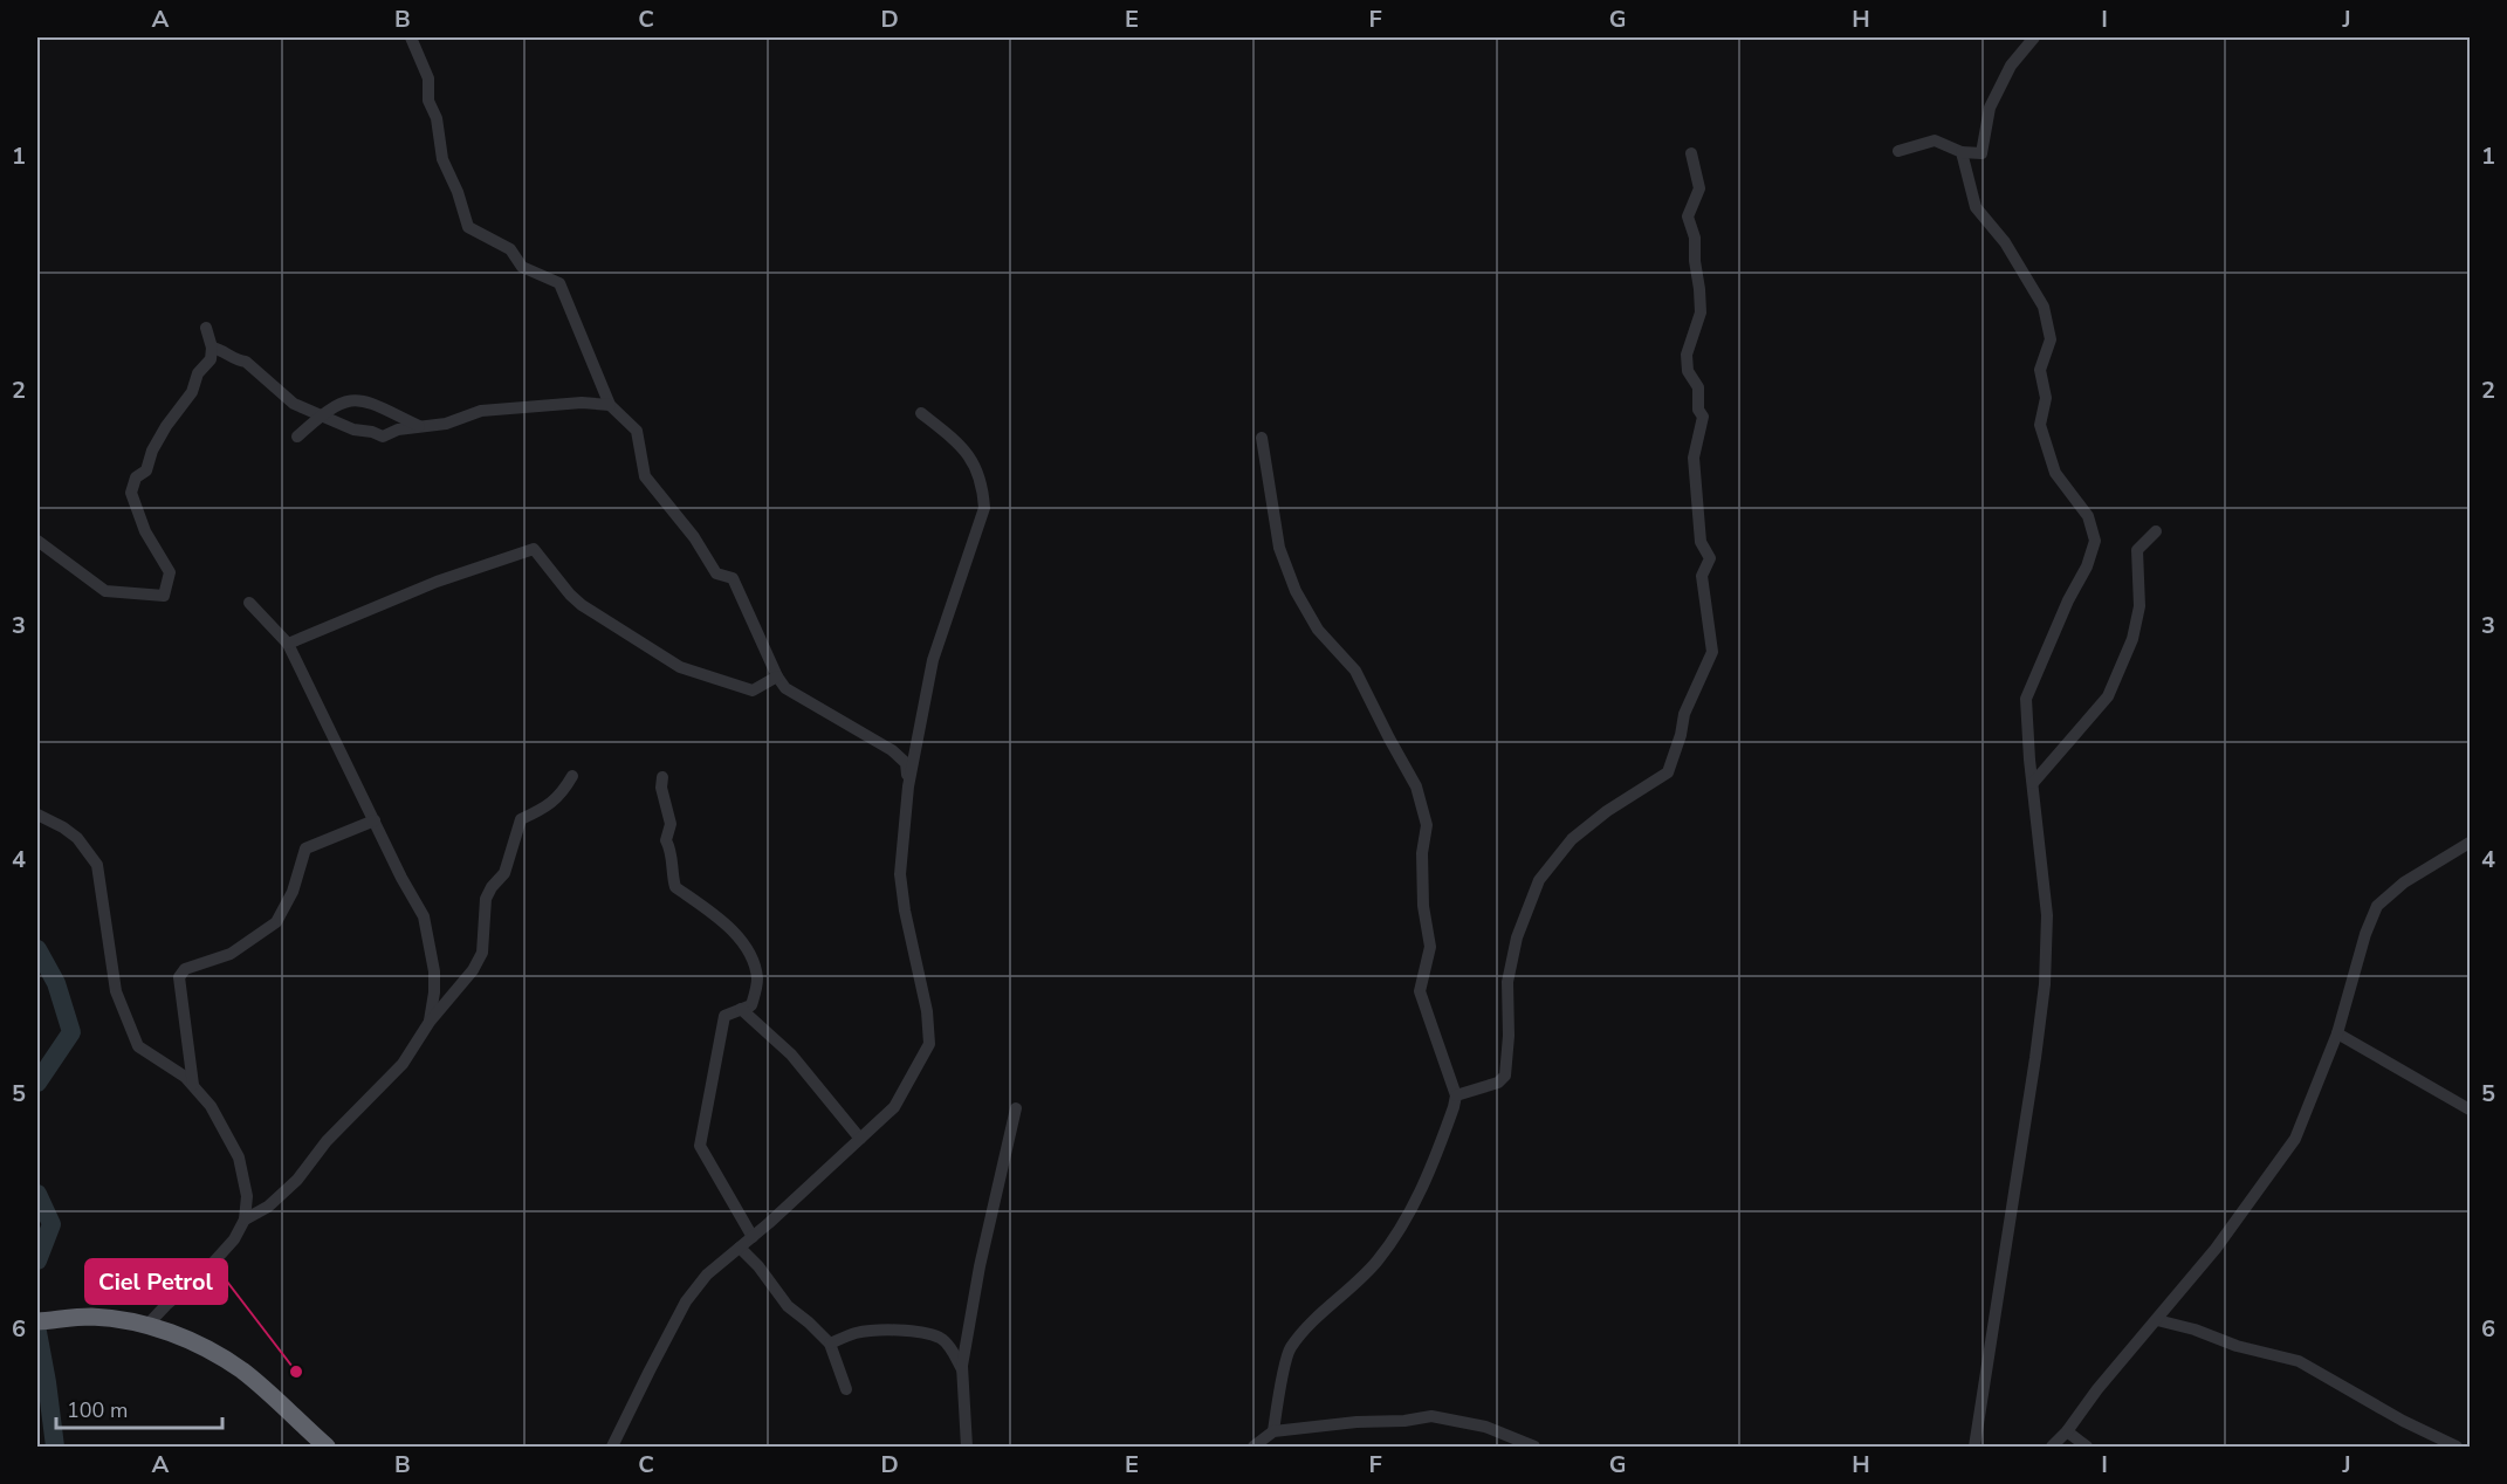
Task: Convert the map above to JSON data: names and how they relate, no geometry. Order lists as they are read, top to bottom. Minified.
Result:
{"places":["Ciel Petrol"],"scale_bar":"100 m","grid":{"columns":["A","B","C","D","E","F","G","H","I","J"],"rows":["1","2","3","4","5","6"]}}
